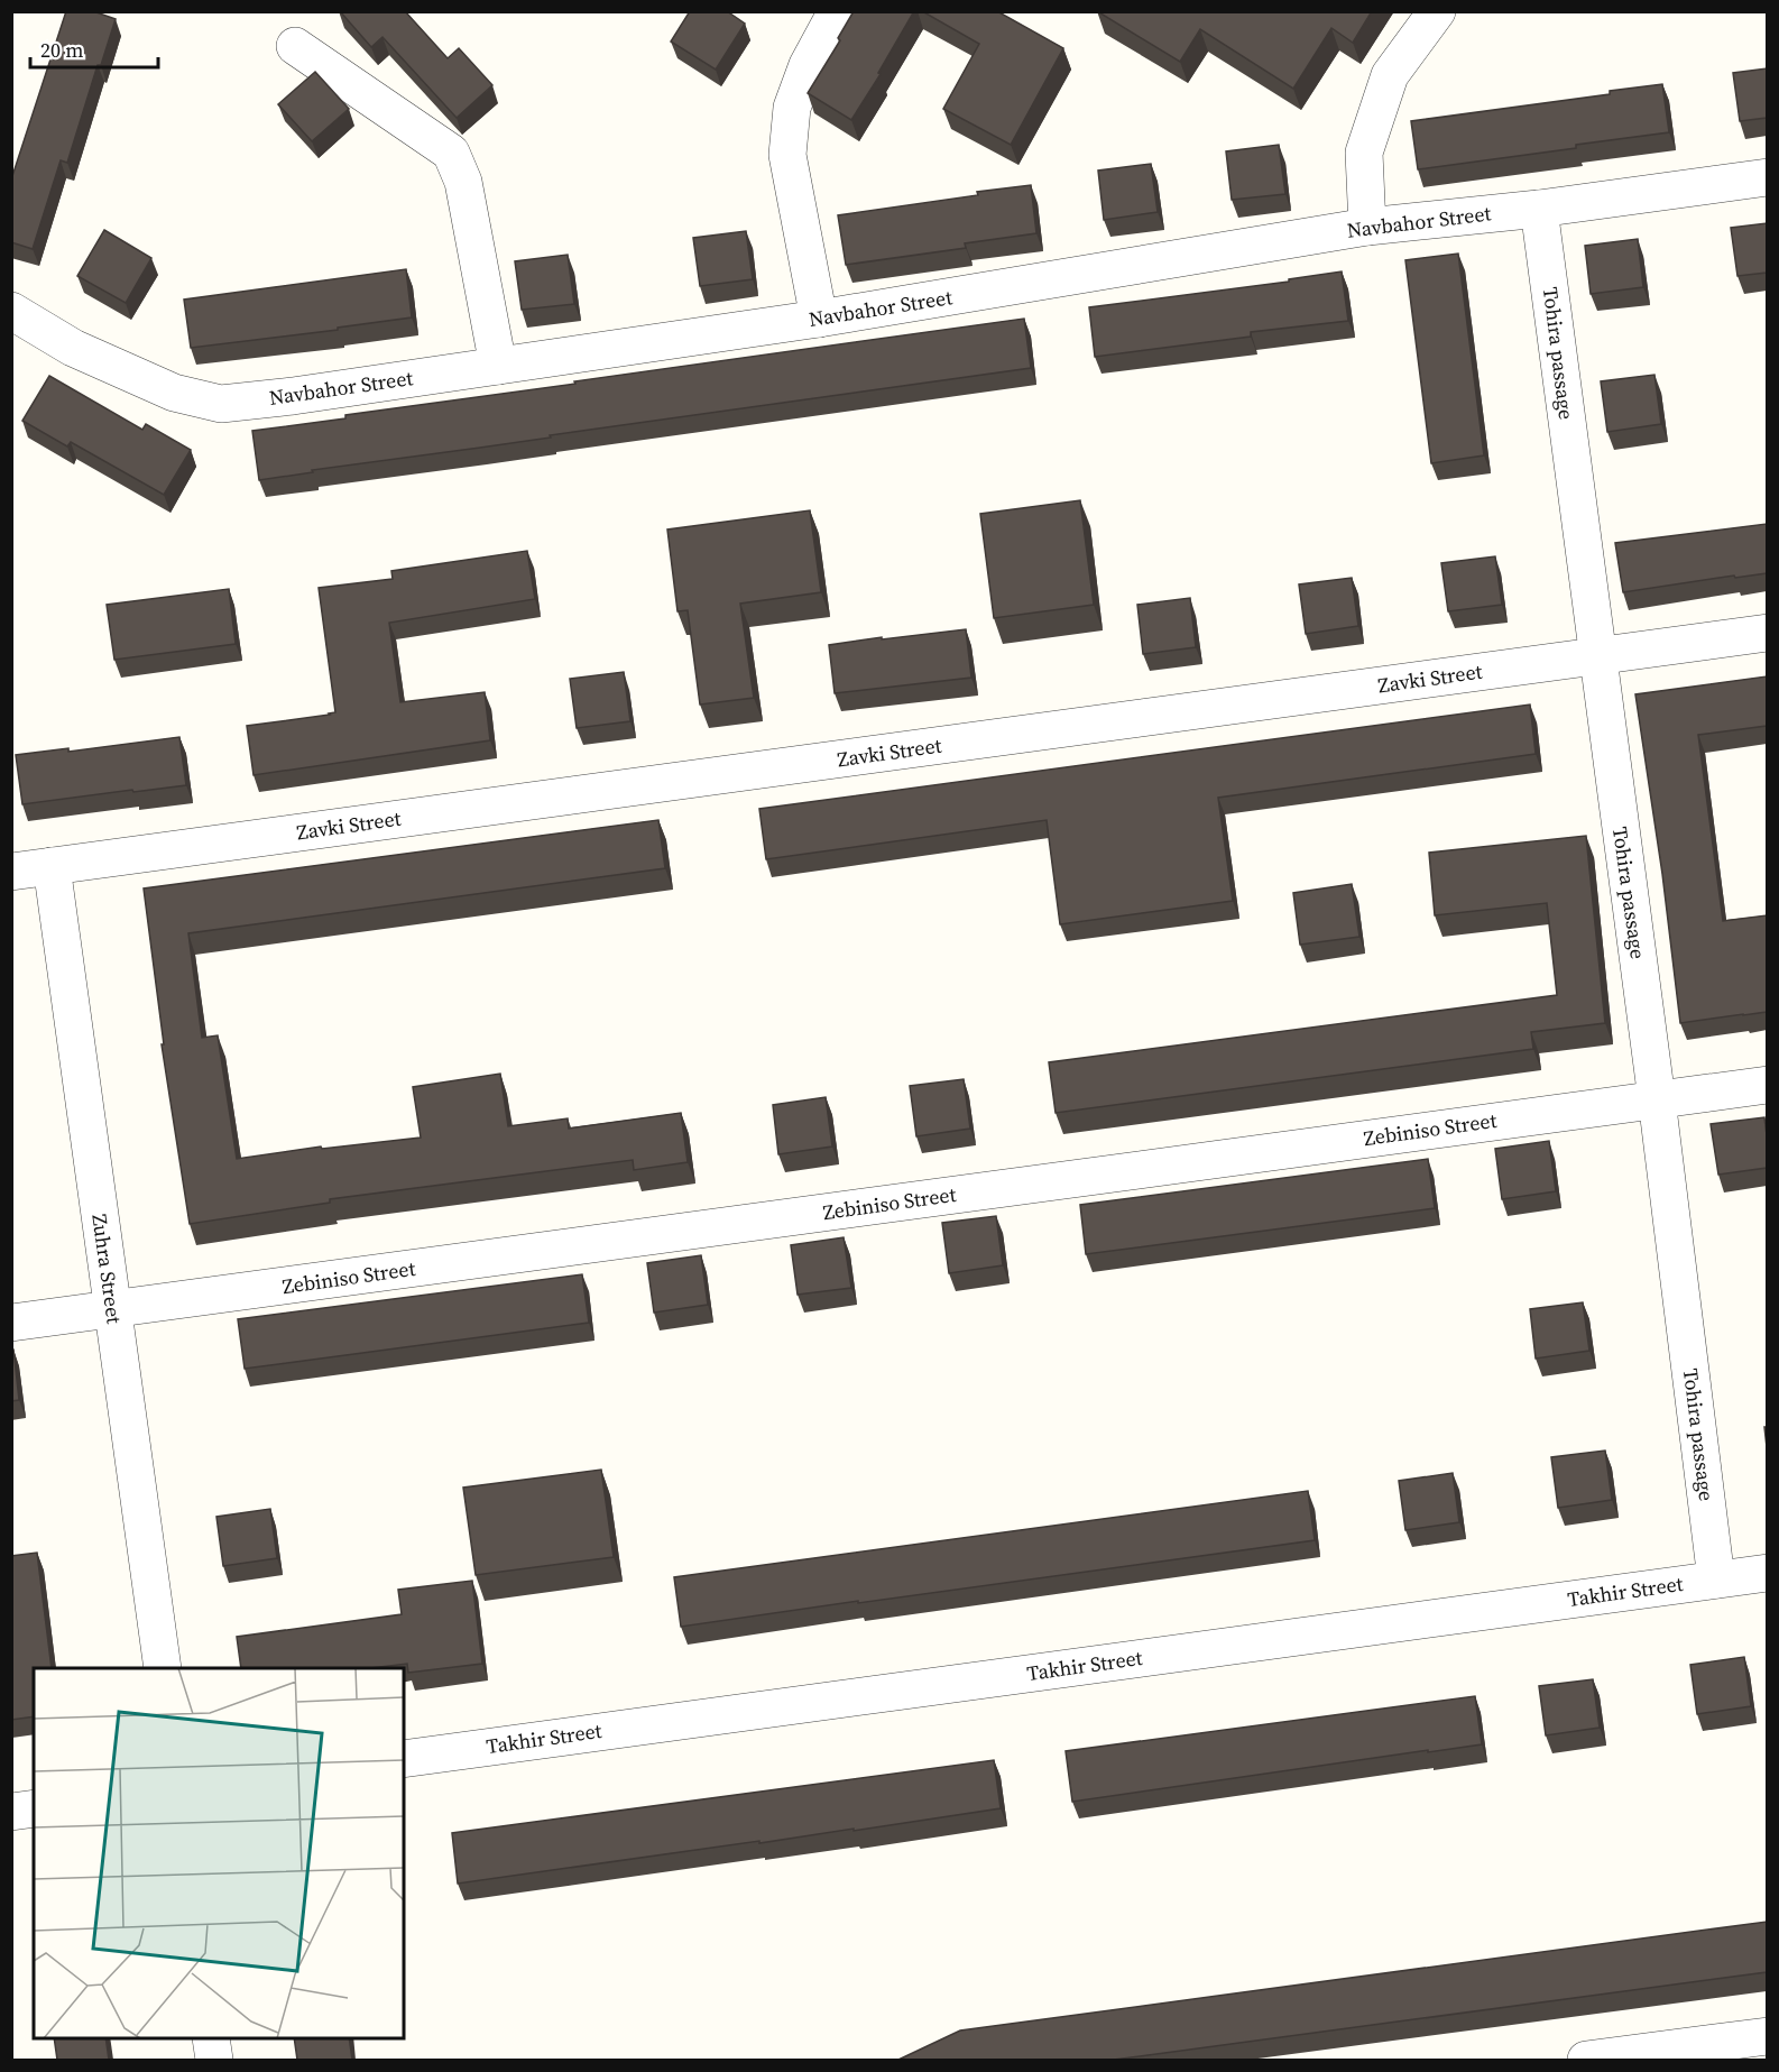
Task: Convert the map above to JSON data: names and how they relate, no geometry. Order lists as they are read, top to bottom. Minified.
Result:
{"streets":{"street":["Navbahor Street","Tohira passage","Zavki Street","Zebiniso Street","Zuhra Street","Takhir Street"]},"crossings":[["Navbahor Street","Tohira passage"],["Tohira passage","Zavki Street"],["Tohira passage","Zebiniso Street"],["Tohira passage","Takhir Street"],["Zavki Street","Zuhra Street"],["Zebiniso Street","Zuhra Street"]],"scale_bar":"20 m"}
